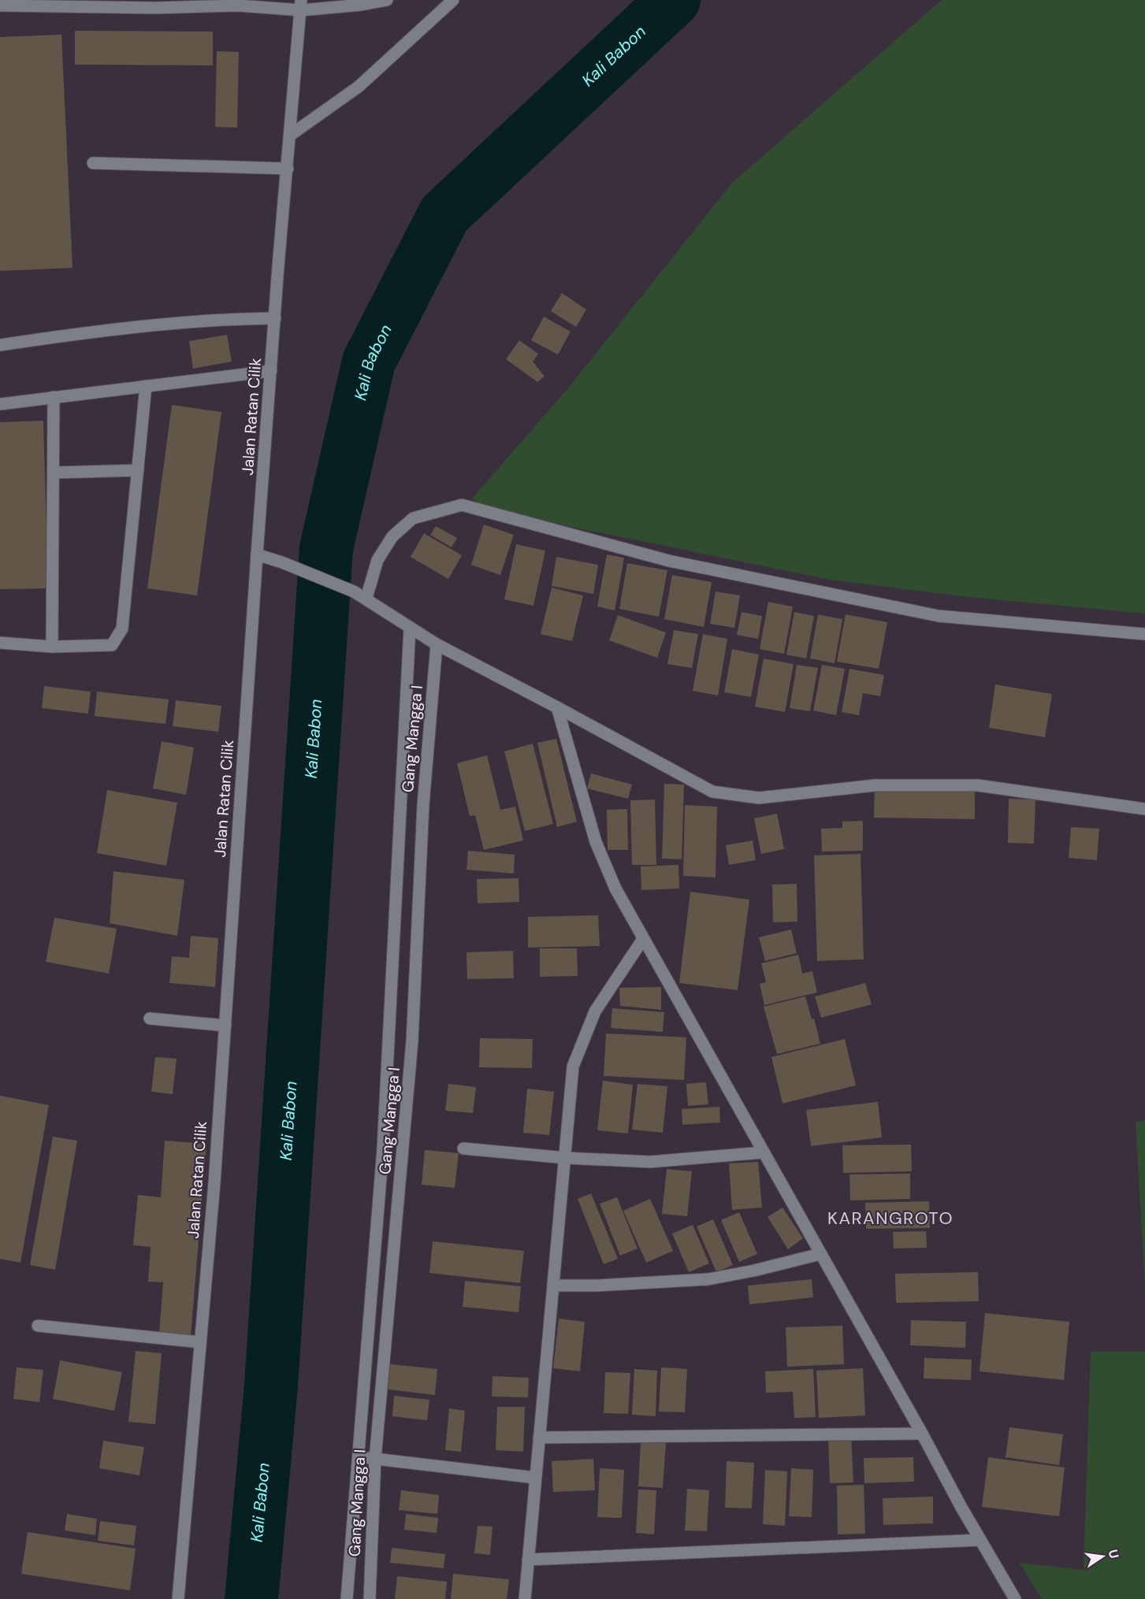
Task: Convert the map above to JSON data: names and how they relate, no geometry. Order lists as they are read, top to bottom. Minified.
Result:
{"streets":{"street":["Jalan Ratan Cilik","Gang Mangga I"]},"districts":["KARANGROTO"],"water":["Kali Babon"],"north":"right"}
